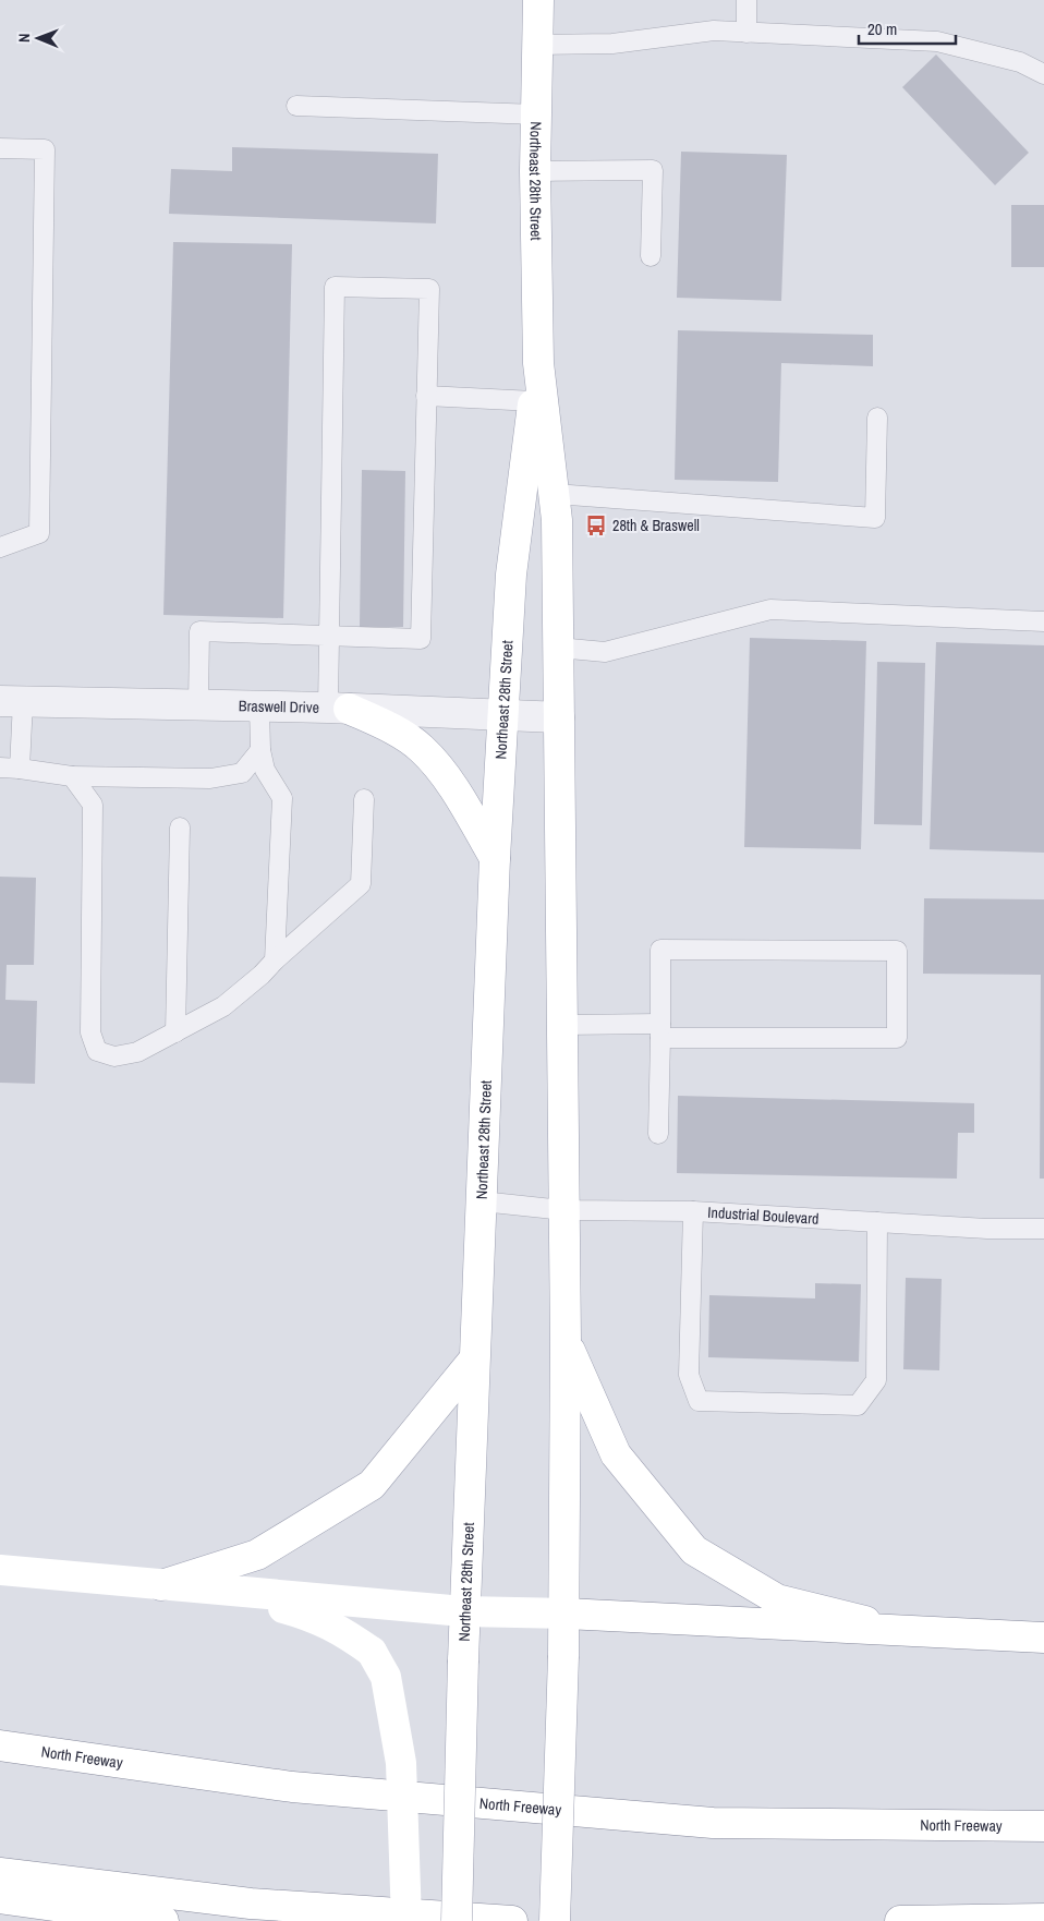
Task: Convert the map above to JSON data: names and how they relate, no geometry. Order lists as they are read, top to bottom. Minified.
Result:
{"streets":{"main road":["Northeast 28th Street","North Freeway"],"street":["Braswell Drive"],"lane":["Industrial Boulevard"]},"crossings":[["Northeast 28th Street","Braswell Drive"],["Northeast 28th Street","Industrial Boulevard"]],"places":{"bus stop":["28th & Braswell"]},"scale_bar":"20 m","north":"left"}
